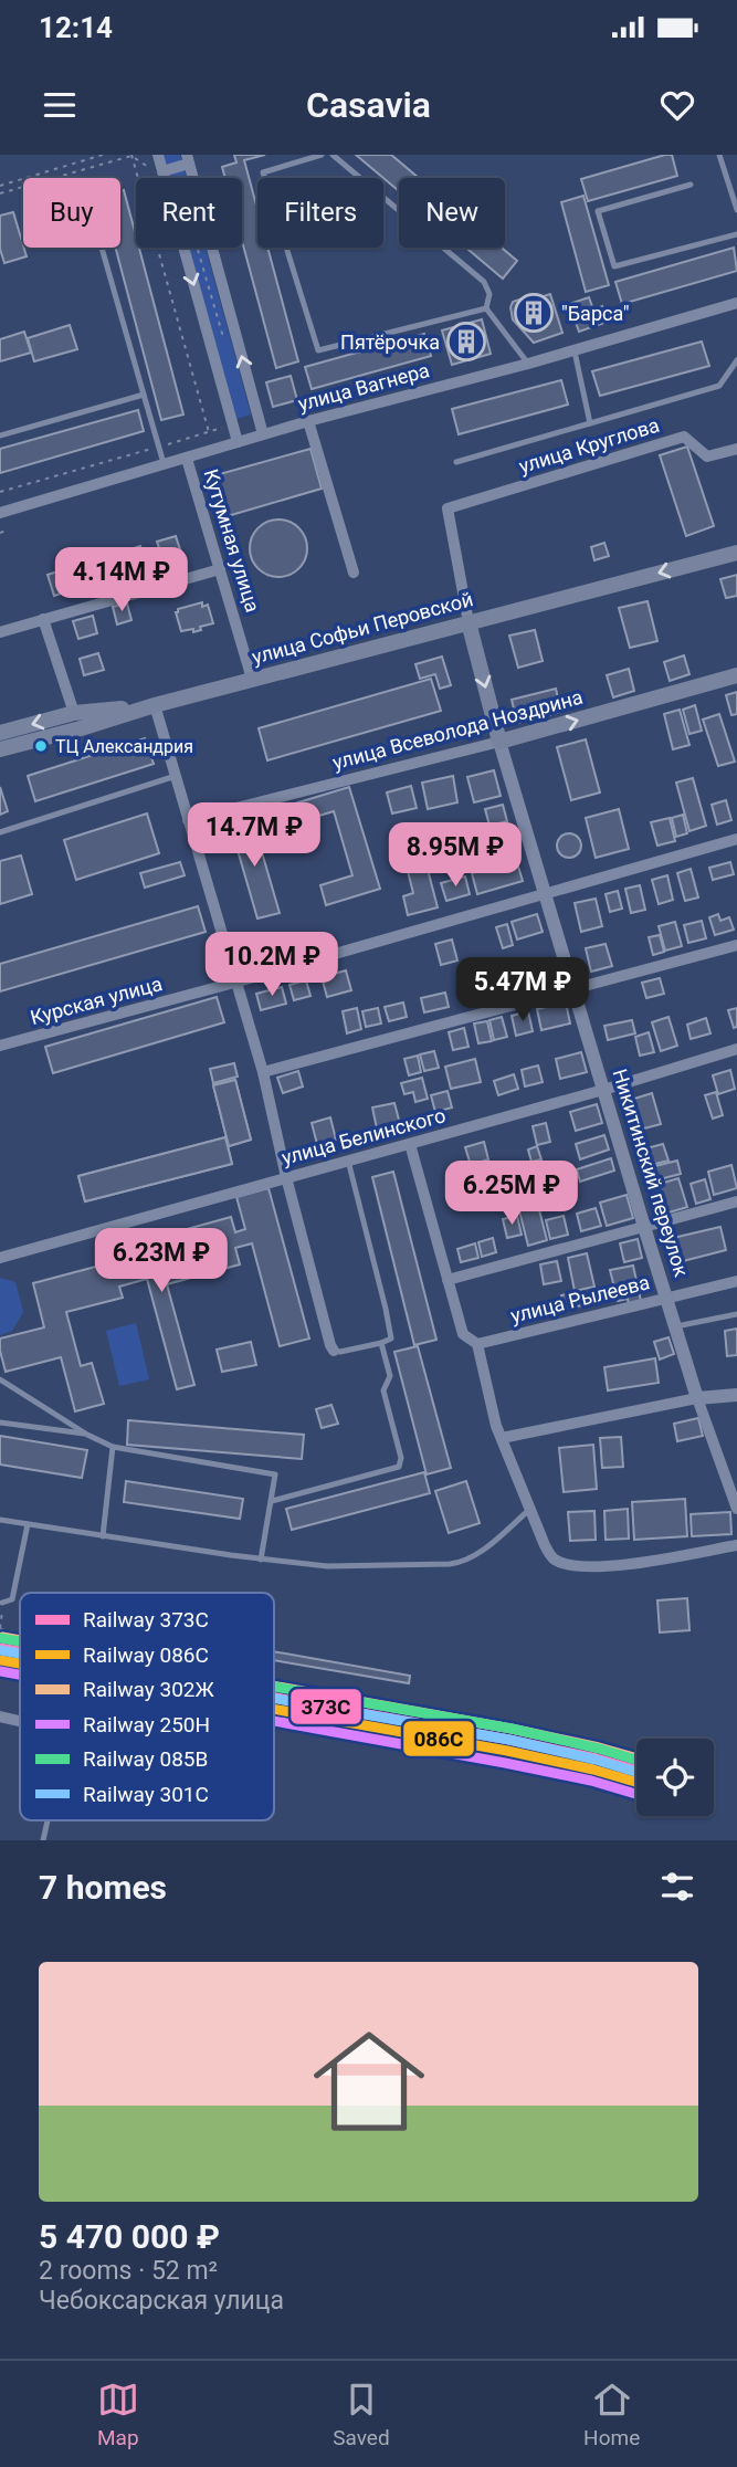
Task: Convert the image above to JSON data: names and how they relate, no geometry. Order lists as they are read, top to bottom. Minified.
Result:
{"streets":{"main road":["улица Софьи Перовской","улица Всеволода Ноздрина","Никитинский переулок"],"street":["улица Вагнера","улица Круглова","Кутумная улица","Курская улица","улица Белинского","улица Рылеева"]},"crossings":[["улица Вагнера","Кутумная улица"],["улица Круглова","улица Софьи Перовской"],["улица Круглова","Никитинский переулок"],["Кутумная улица","улица Софьи Перовской"],["улица Софьи Перовской","Никитинский переулок"],["улица Всеволода Ноздрина","Никитинский переулок"],["Курская улица","Никитинский переулок"],["улица Белинского","Никитинский переулок"],["Никитинский переулок","улица Рылеева"]],"one_way":["улица Софьи Перовской","улица Всеволода Ноздрина"],"places":{"building":["\"Барса\"","Пятёрочка"],"other":["ТЦ Александрия"]},"lines":["rail line 302Ж","rail line 085В","rail line 373C","rail line 301С","rail line 086С","rail line 250Н"],"legend":["Railway 373C","Railway 086С","Railway 302Ж","Railway 250Н","Railway 085В","Railway 301С"],"page":{"status":"12:14","header":"Casavia","chip":["Buy","Rent","Filters","New"],"price":["4.14M ₽","14.7M ₽","8.95M ₽","10.2M ₽","5.47M ₽","6.25M ₽","6.23M ₽"],"heading":"7 homes","list":[{"name":"5 470 000 ₽","note":"2 rooms · 52 m² · Чебоксарская улица"}],"tabs":["Map","Saved","Home"]}}
